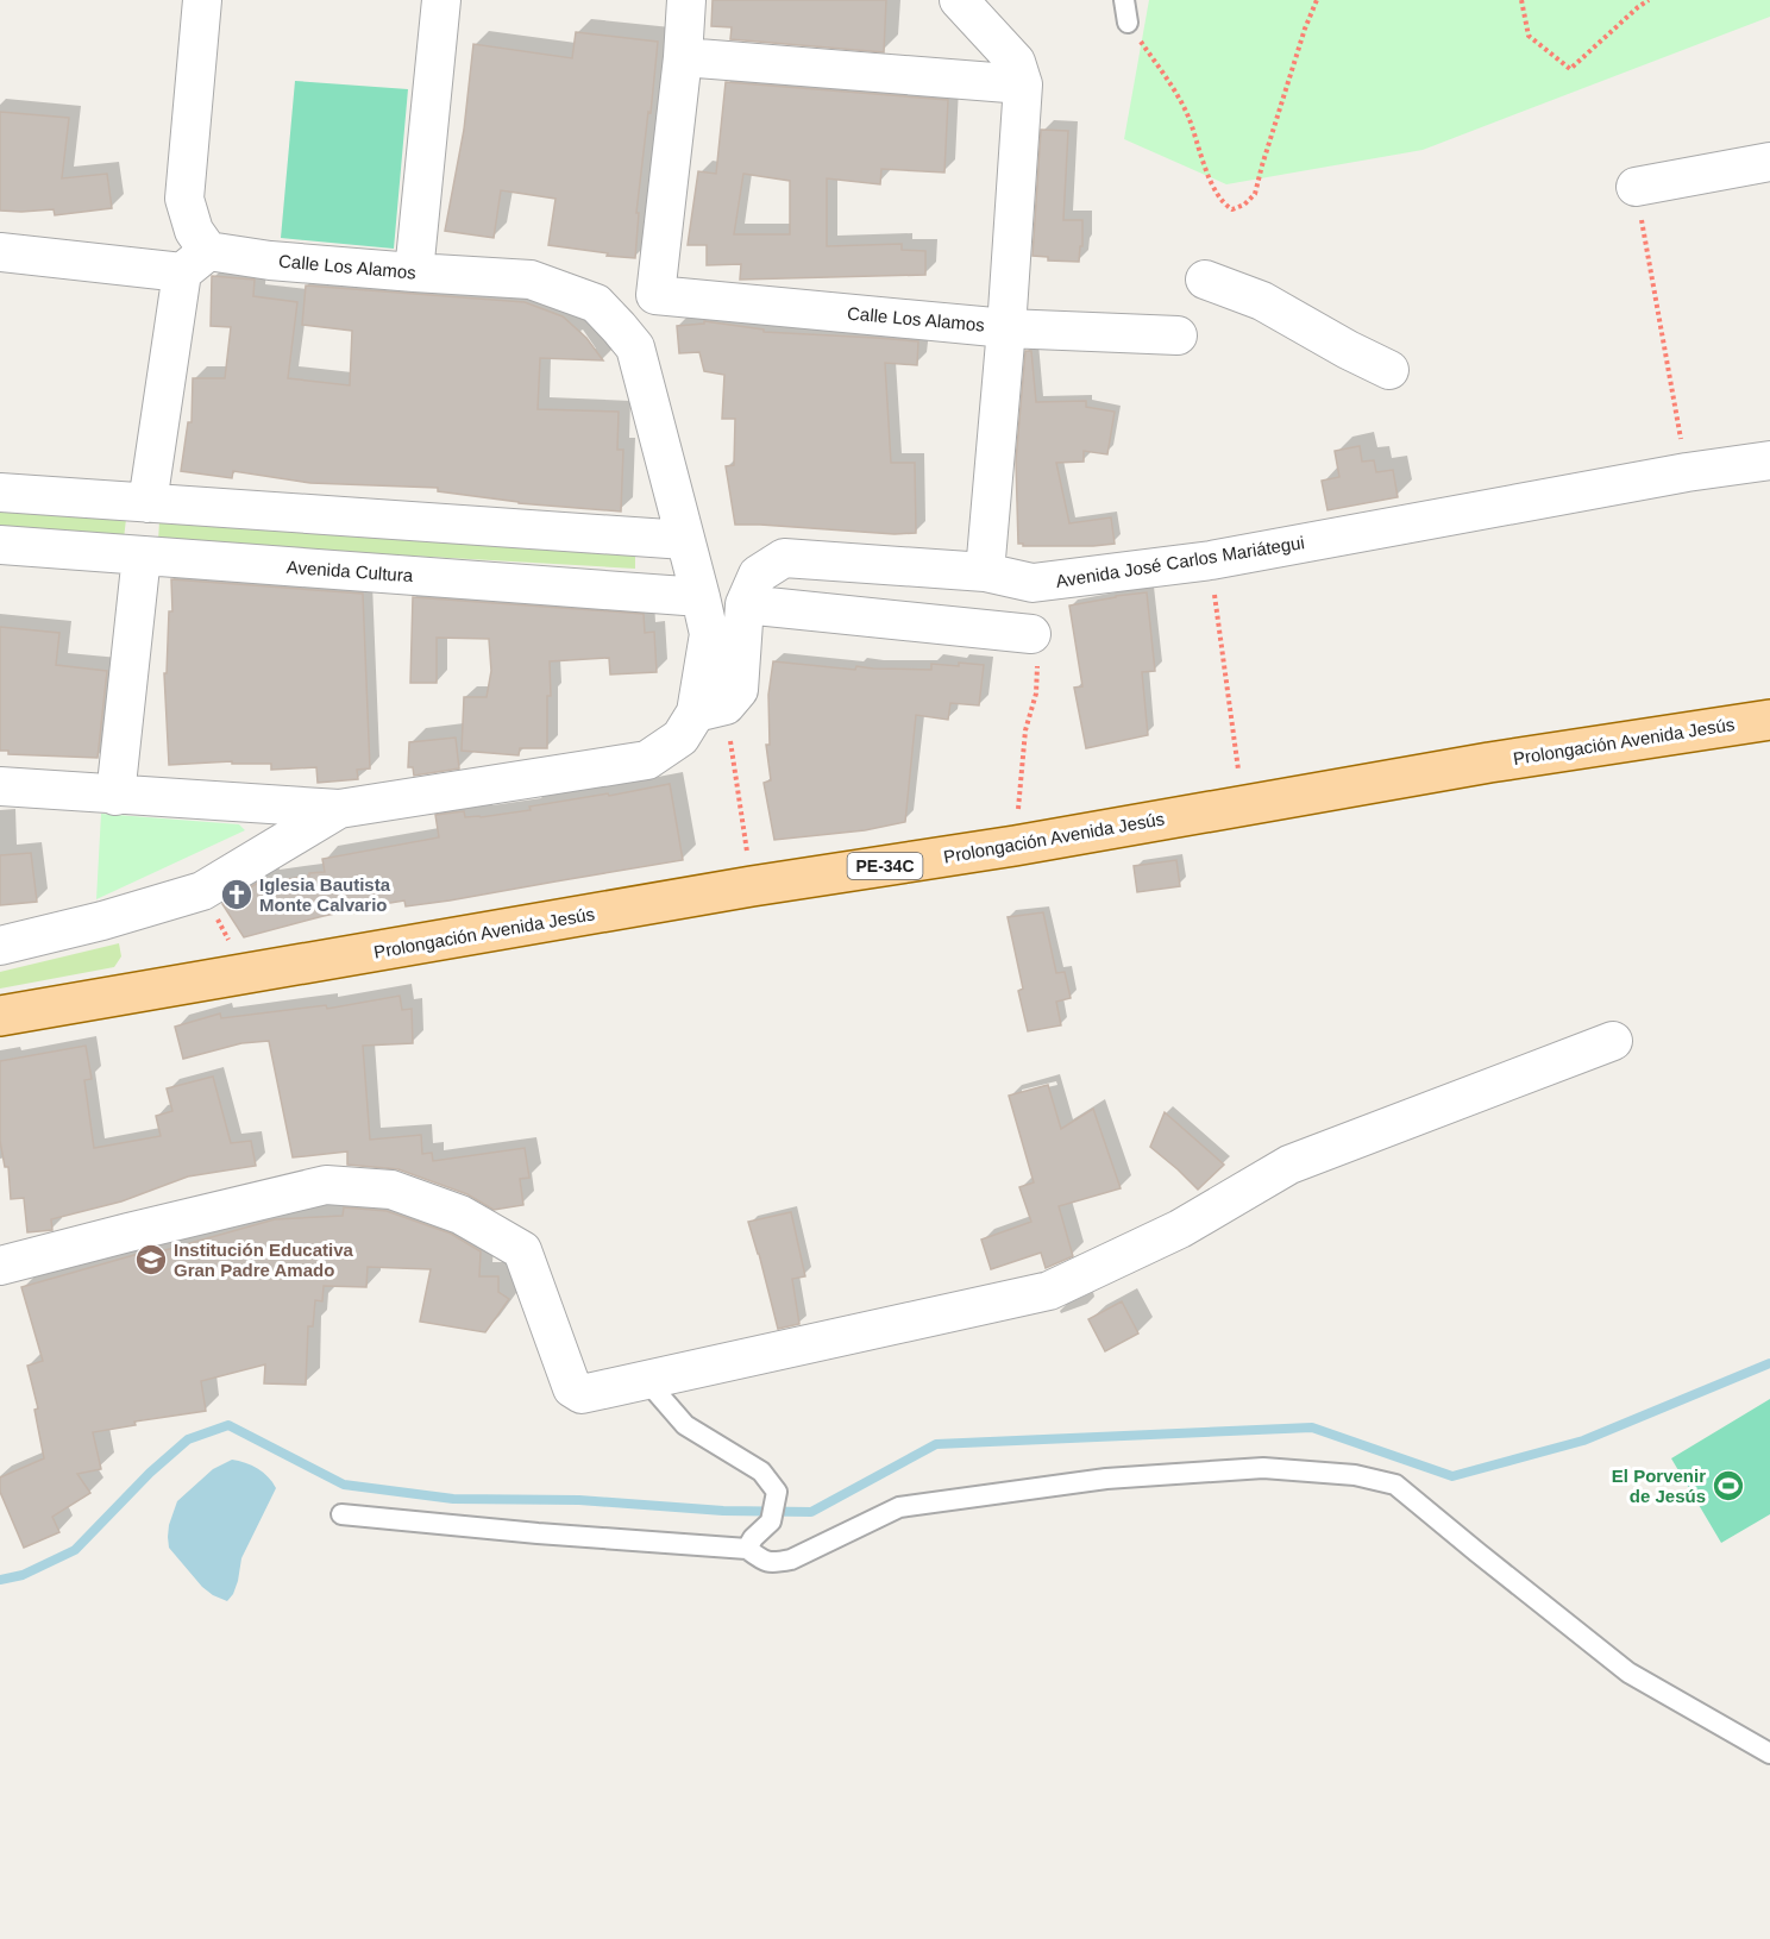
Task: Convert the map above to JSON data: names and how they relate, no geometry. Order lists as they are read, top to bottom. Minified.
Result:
{"streets":{"main road":["Prolongación Avenida Jesús","PE-34C"],"street":["Calle Los Alamos","Avenida José Carlos Mariátegui","Avenida Cultura"]},"crossings":[["Calle Los Alamos","Avenida José Carlos Mariátegui"],["Calle Los Alamos","Avenida Cultura"]],"places":{"church":["Iglesia Bautista Monte Calvario"],"school or university":["Institución Educativa Gran Padre Amado"],"sports":["El Porvenir de Jesús"]}}
